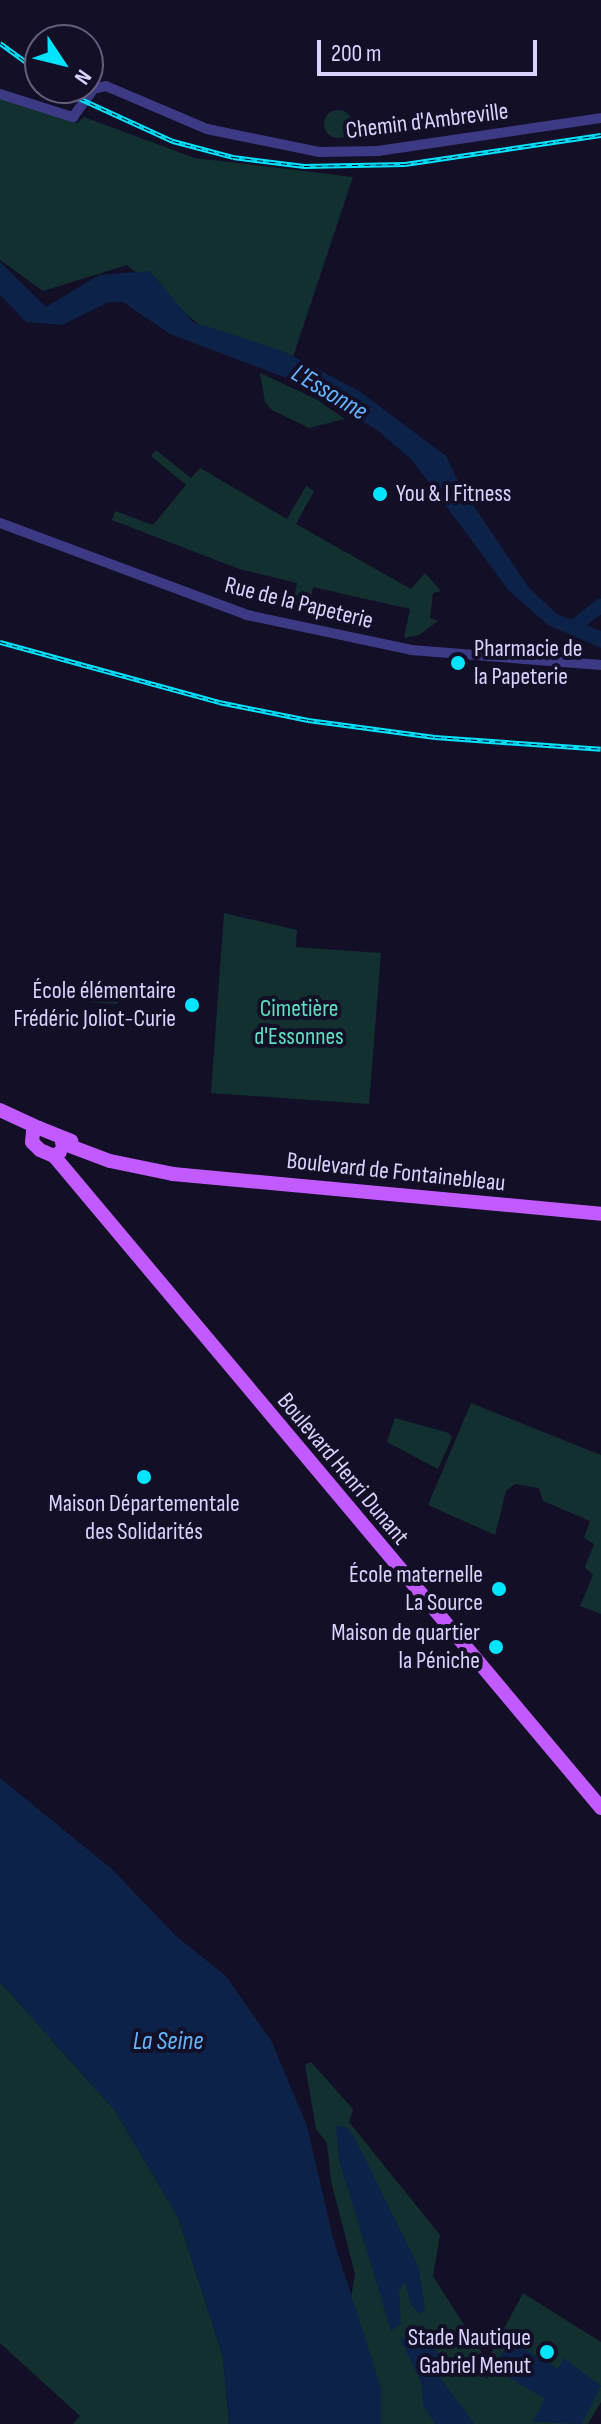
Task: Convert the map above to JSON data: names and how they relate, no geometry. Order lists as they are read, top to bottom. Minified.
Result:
{"streets":{"main road":["Boulevard de Fontainebleau","Boulevard Henri Dunant"],"street":["Chemin d'Ambreville","Rue de la Papeterie"]},"crossings":[["Boulevard de Fontainebleau","Boulevard Henri Dunant"]],"water":["L'Essonne","La Seine"],"parks":["Cimetière d'Essonnes"],"places":["You & I Fitness","Pharmacie de la Papeterie","École élémentaire Frédéric Joliot-Curie","Maison Départementale des Solidarités","École maternelle La Source","Maison de quartier la Péniche","Stade Nautique Gabriel Menut"],"scale_bar":"200 m","north":"bottom right"}
